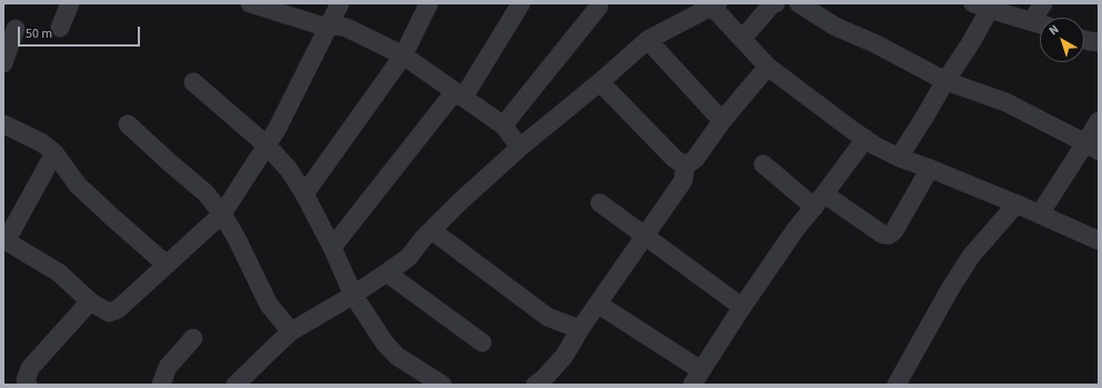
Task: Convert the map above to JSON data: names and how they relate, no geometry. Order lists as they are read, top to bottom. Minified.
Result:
{"scale_bar":"50 m","north":"top left"}
